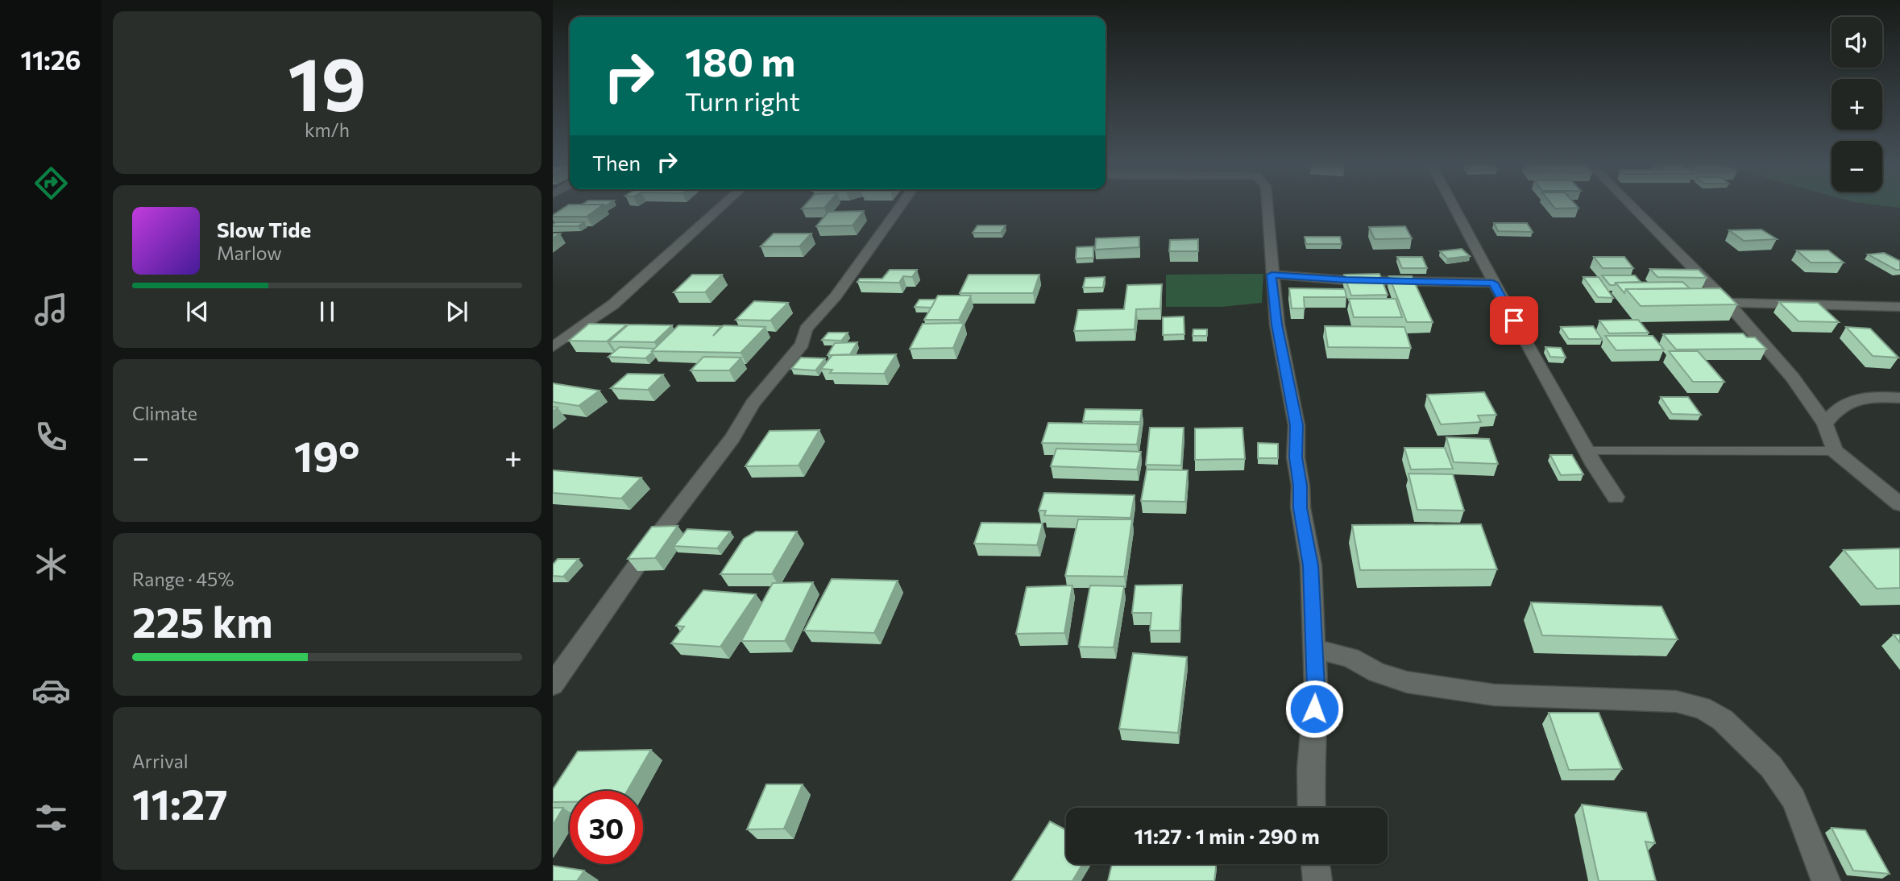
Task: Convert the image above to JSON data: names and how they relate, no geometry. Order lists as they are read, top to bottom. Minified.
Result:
{"page":{"tabs":"11:26","tile":[["19","km/h"],"Climate",["Range · 45%","225 km"],["Arrival","11:27"]],"map_buttons":["+","−"],"turn":["180 m","Turn right"],"then":"Then","song":["Slow Tide","Marlow"],"heat":["−","19°","+"],"limit":"30","trip":"11:27 · 1 min · 290 m"}}
